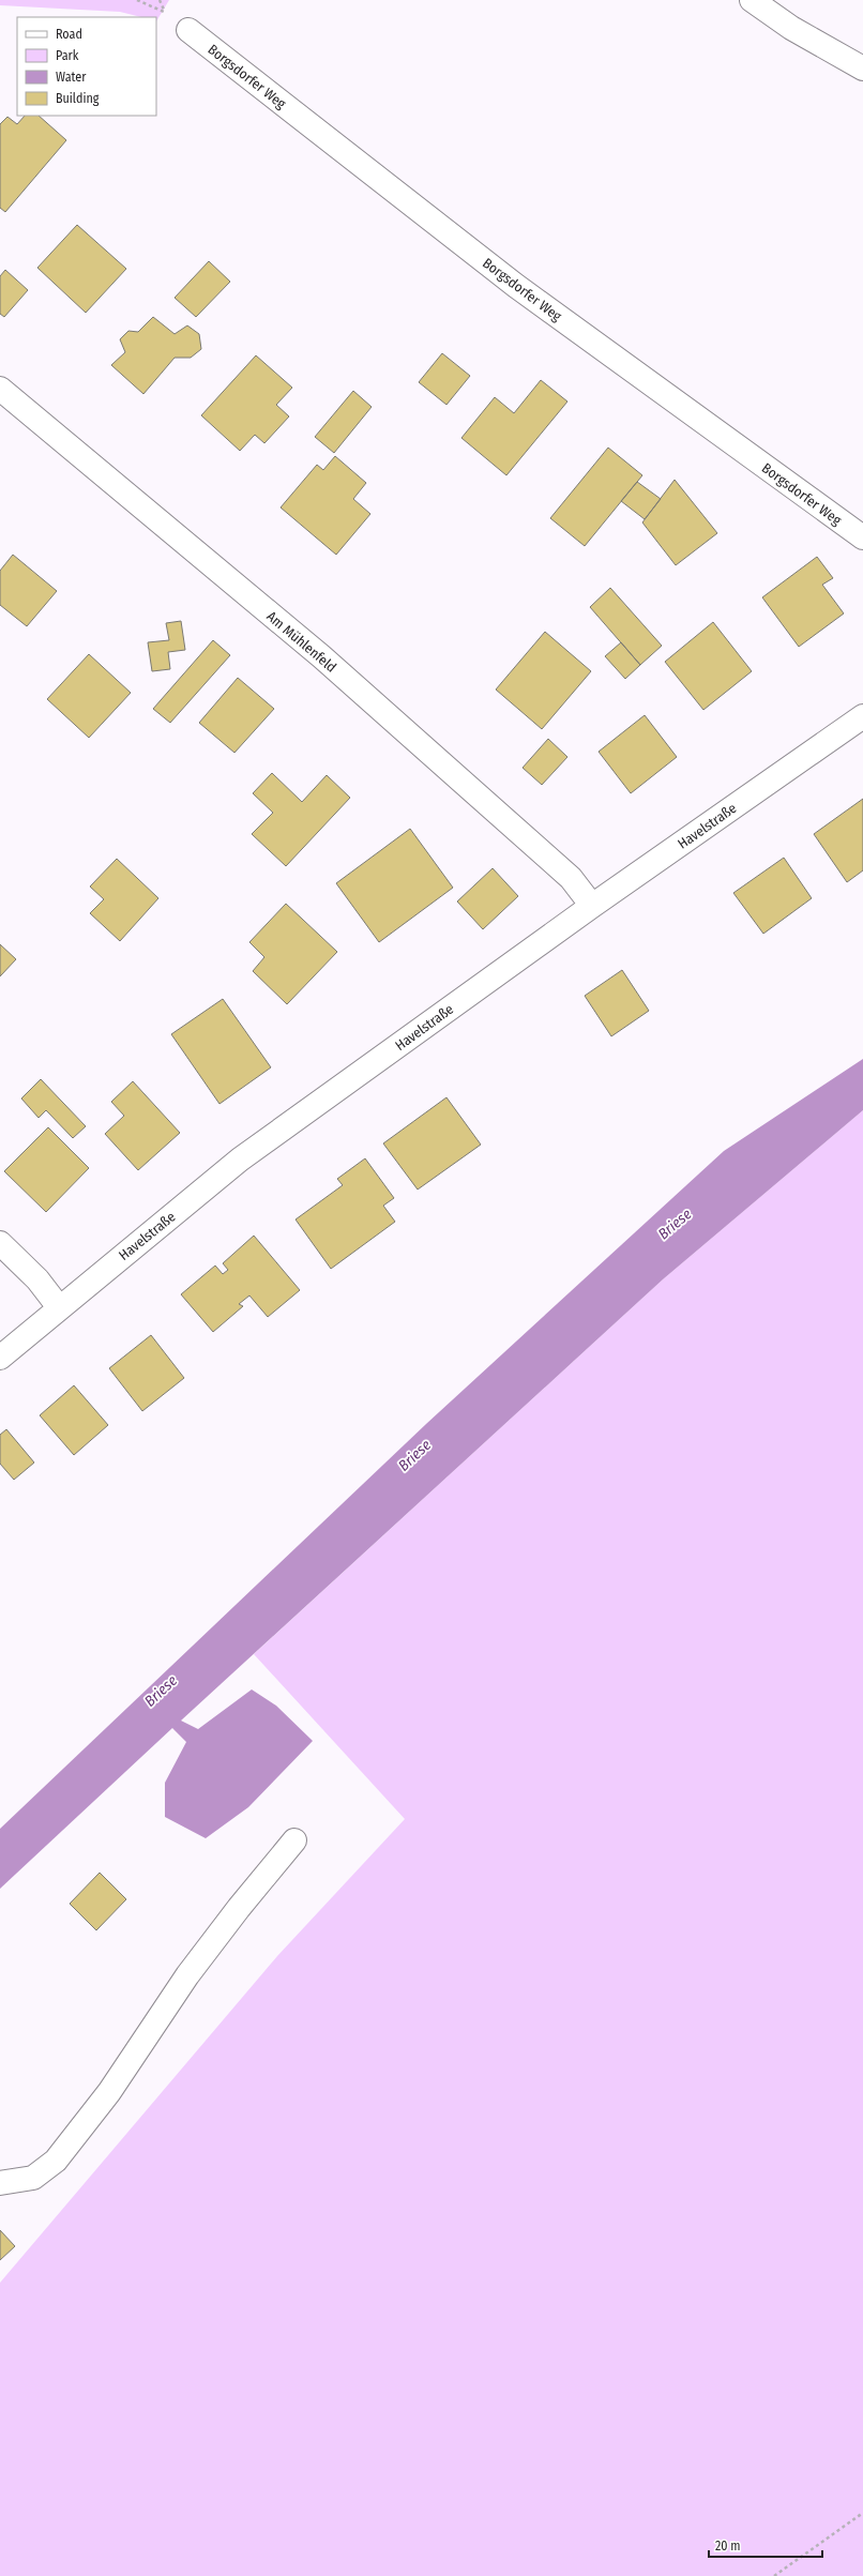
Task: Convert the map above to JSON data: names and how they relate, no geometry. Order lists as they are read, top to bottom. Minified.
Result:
{"streets":{"street":["Borgsdorfer Weg","Am Mühlenfeld","Havelstraße"]},"crossings":[["Am Mühlenfeld","Havelstraße"]],"water":["Briese"],"legend":["Road","Park","Water","Building"],"scale_bar":"20 m"}
